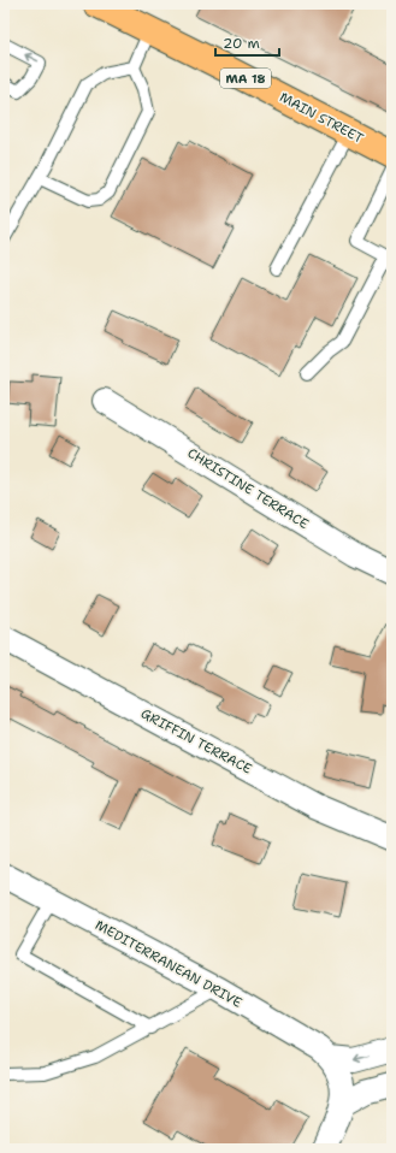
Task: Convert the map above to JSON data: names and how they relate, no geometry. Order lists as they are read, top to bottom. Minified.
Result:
{"streets":{"main road":["MA 18","MAIN STREET"],"street":["CHRISTINE TERRACE","GRIFFIN TERRACE","MEDITERRANEAN DRIVE"]},"scale_bar":"20 m"}
